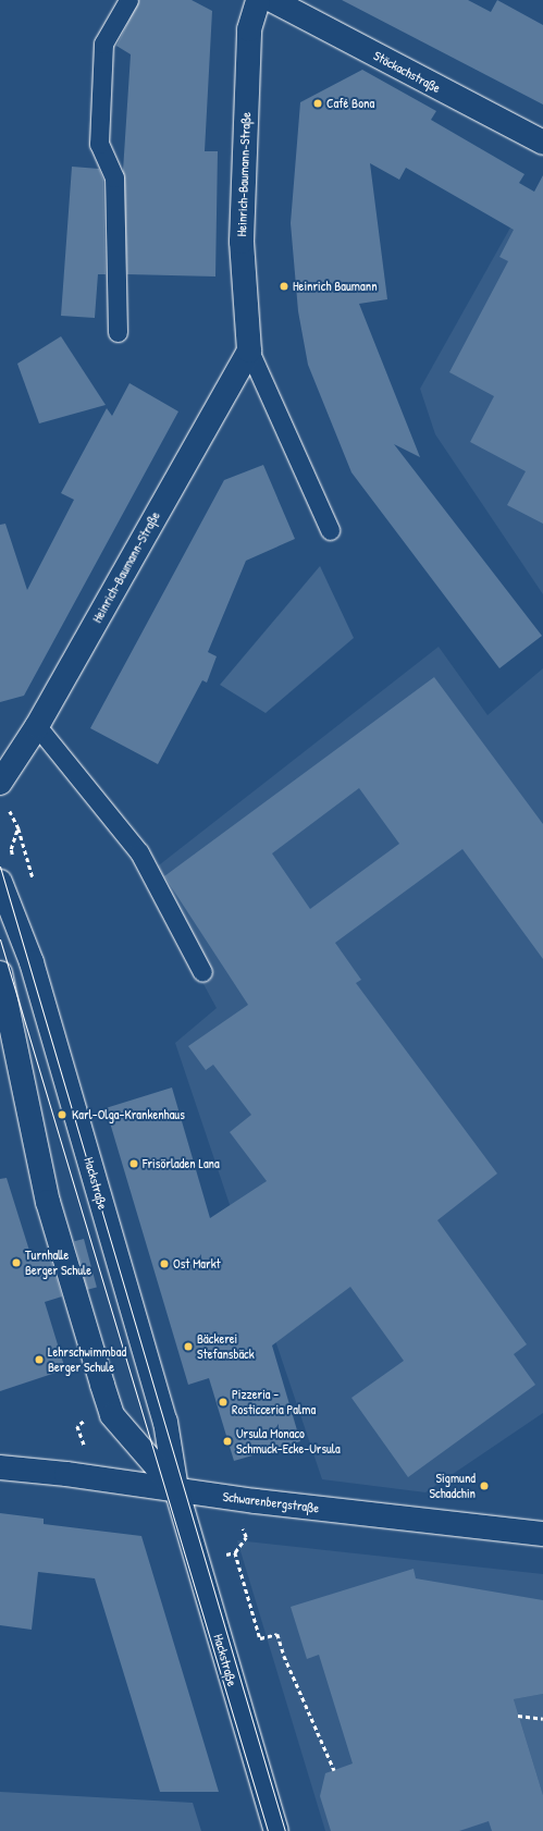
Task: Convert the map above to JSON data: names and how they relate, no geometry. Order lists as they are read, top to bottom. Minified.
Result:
{"streets":{"street":["Stöckachstraße","Heinrich-Baumann-Straße","Hackstraße","Schwarenbergstraße"]},"crossings":[["Hackstraße","Schwarenbergstraße"]],"places":["Café Bona","Heinrich Baumann","Karl-Olga-Krankenhaus","Frisörladen Lana","Turnhalle Berger Schule","Ost Markt","Bäckerei Stefansbäck","Lehrschwimmbad Berger Schule","Pizzeria - Rosticceria Palma","Ursula Monaco Schmuck-Ecke-Ursula","Sigmund Schadchin"]}
